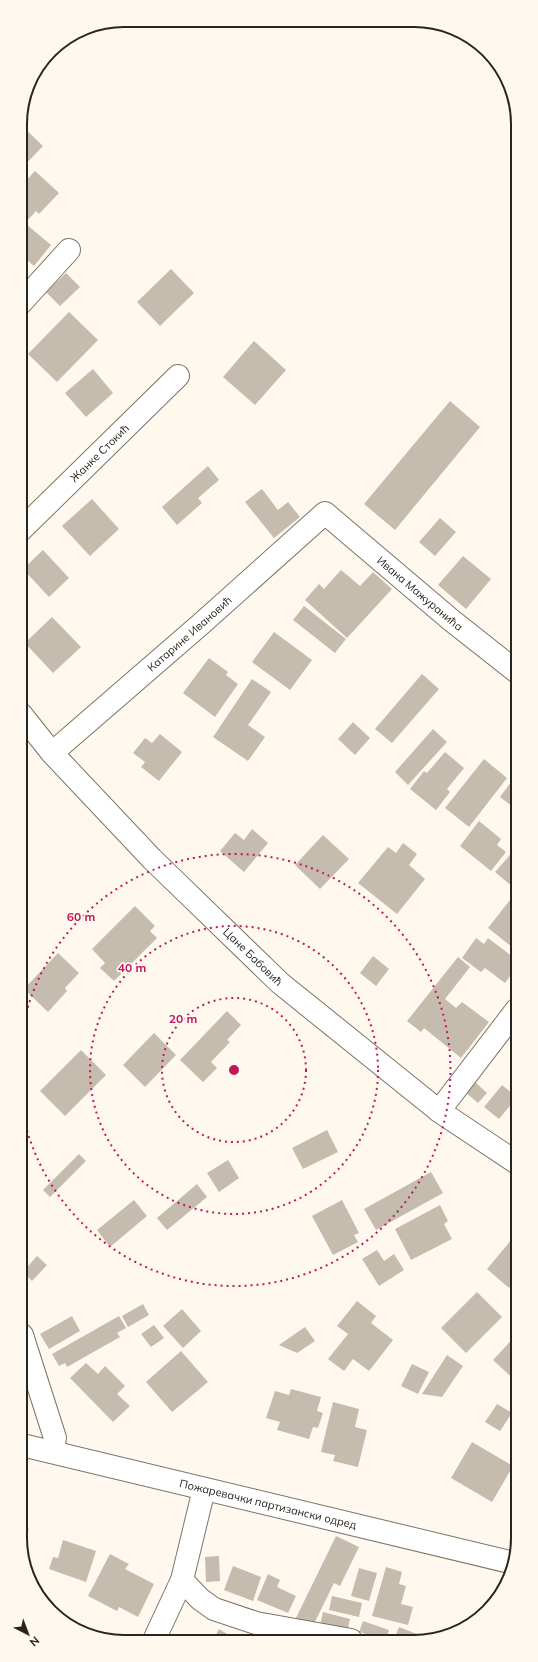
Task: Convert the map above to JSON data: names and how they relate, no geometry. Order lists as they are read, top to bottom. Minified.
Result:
{"streets":{"street":["Жанке Стокић","Ивана Мажуранића","Катарине Ивановић","Цане Бабовић","Пожаревачки партизански одред"]},"crossings":[["Ивана Мажуранића","Катарине Ивановић"],["Катарине Ивановић","Цане Бабовић"]],"north":"bottom right","rings":["60 m","40 m","20 m"]}
